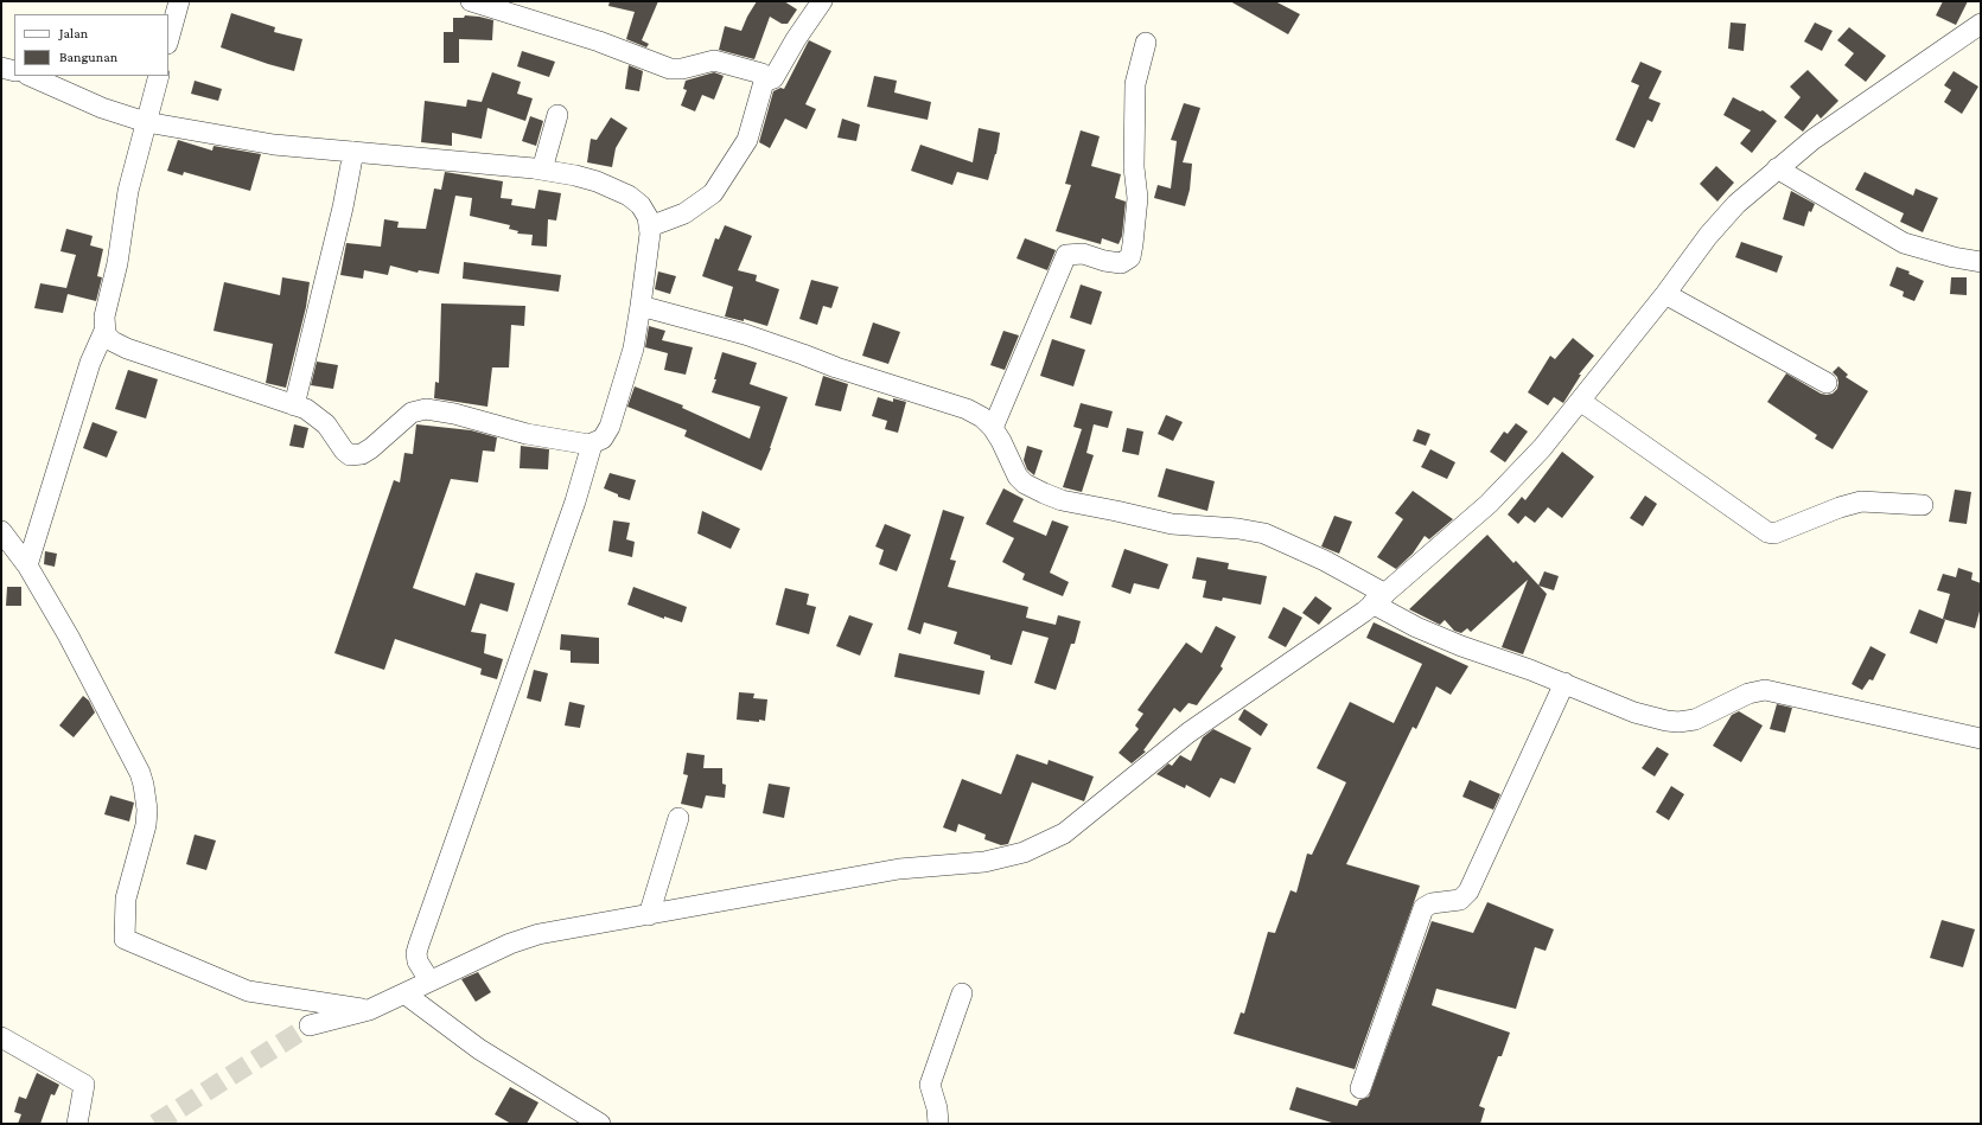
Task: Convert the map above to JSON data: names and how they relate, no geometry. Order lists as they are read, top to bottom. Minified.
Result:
{"legend":["Jalan","Bangunan"]}
